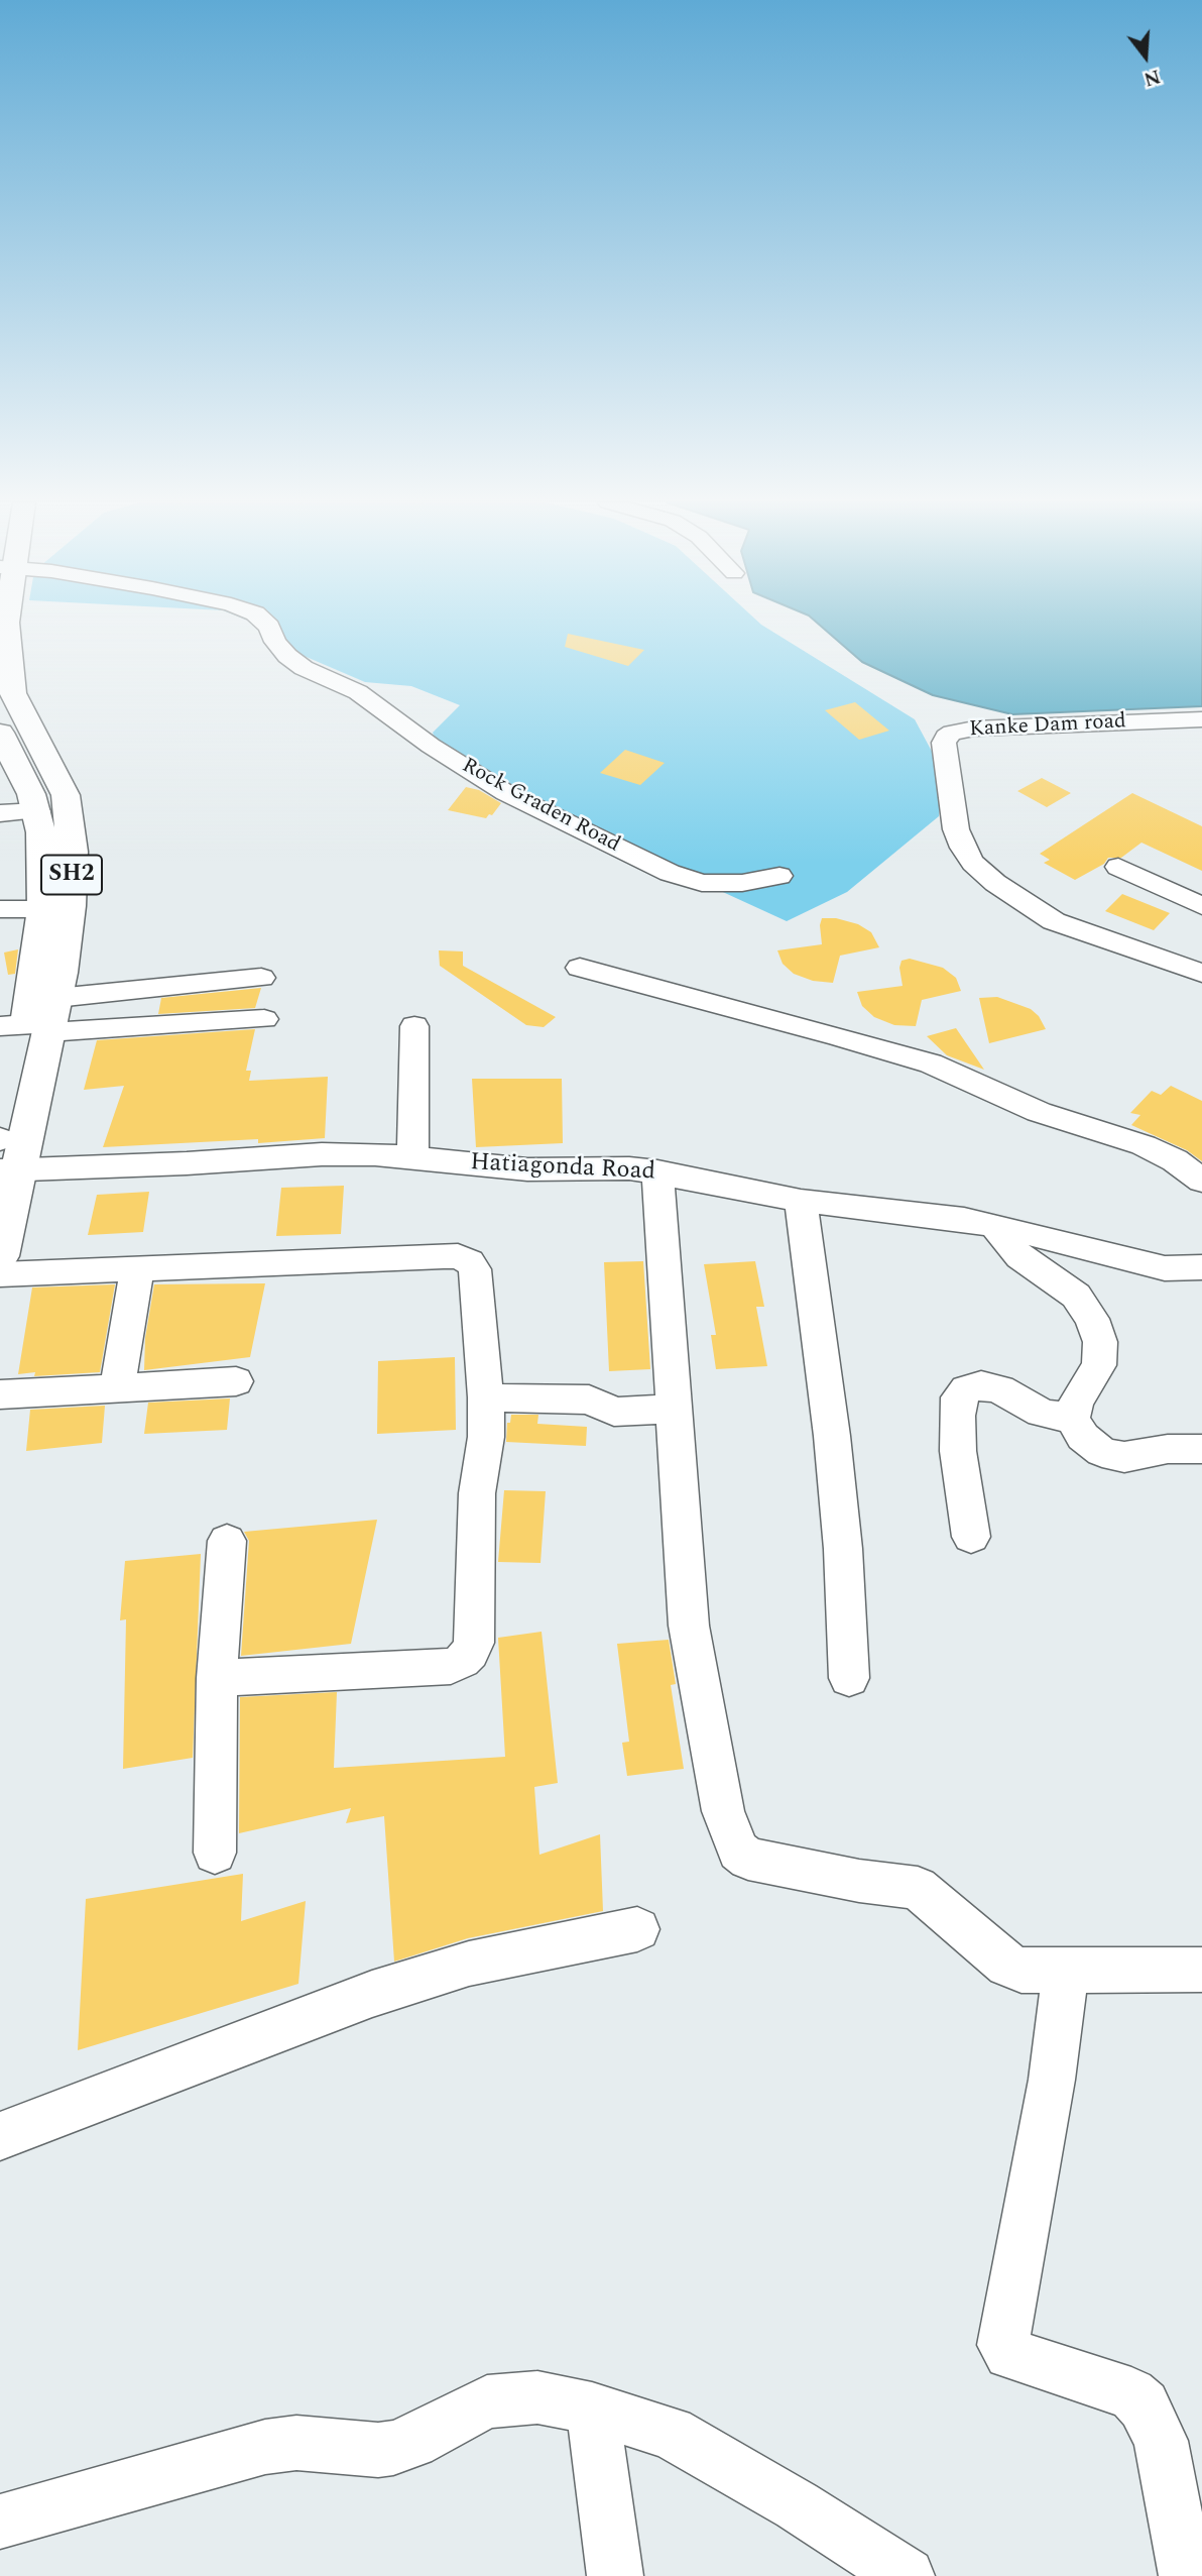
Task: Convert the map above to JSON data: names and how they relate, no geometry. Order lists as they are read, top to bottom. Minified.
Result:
{"streets":{"main road":["SH2"],"street":["Kanke Dam road","Rock Graden Road","Hatiagonda Road"]},"crossings":[["SH2","Hatiagonda Road"]],"north":"bottom"}
